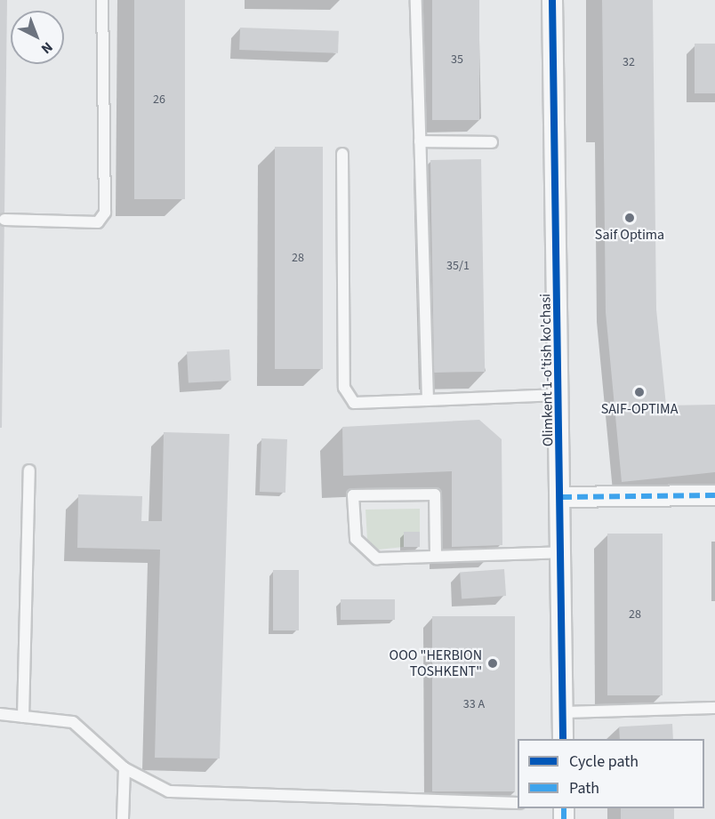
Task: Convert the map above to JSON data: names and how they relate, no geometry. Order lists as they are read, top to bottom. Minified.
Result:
{"streets":{"street":["Olimkent 1-o'tish ko'chasi"]},"places":["Saif Optima","SAIF-OPTIMA","ООО \"HERBION TOSHKENT\""],"house_numbers":["35","32","26","28","35/1","28","33 A"],"legend":["Cycle path","Path"],"north":"bottom right"}
